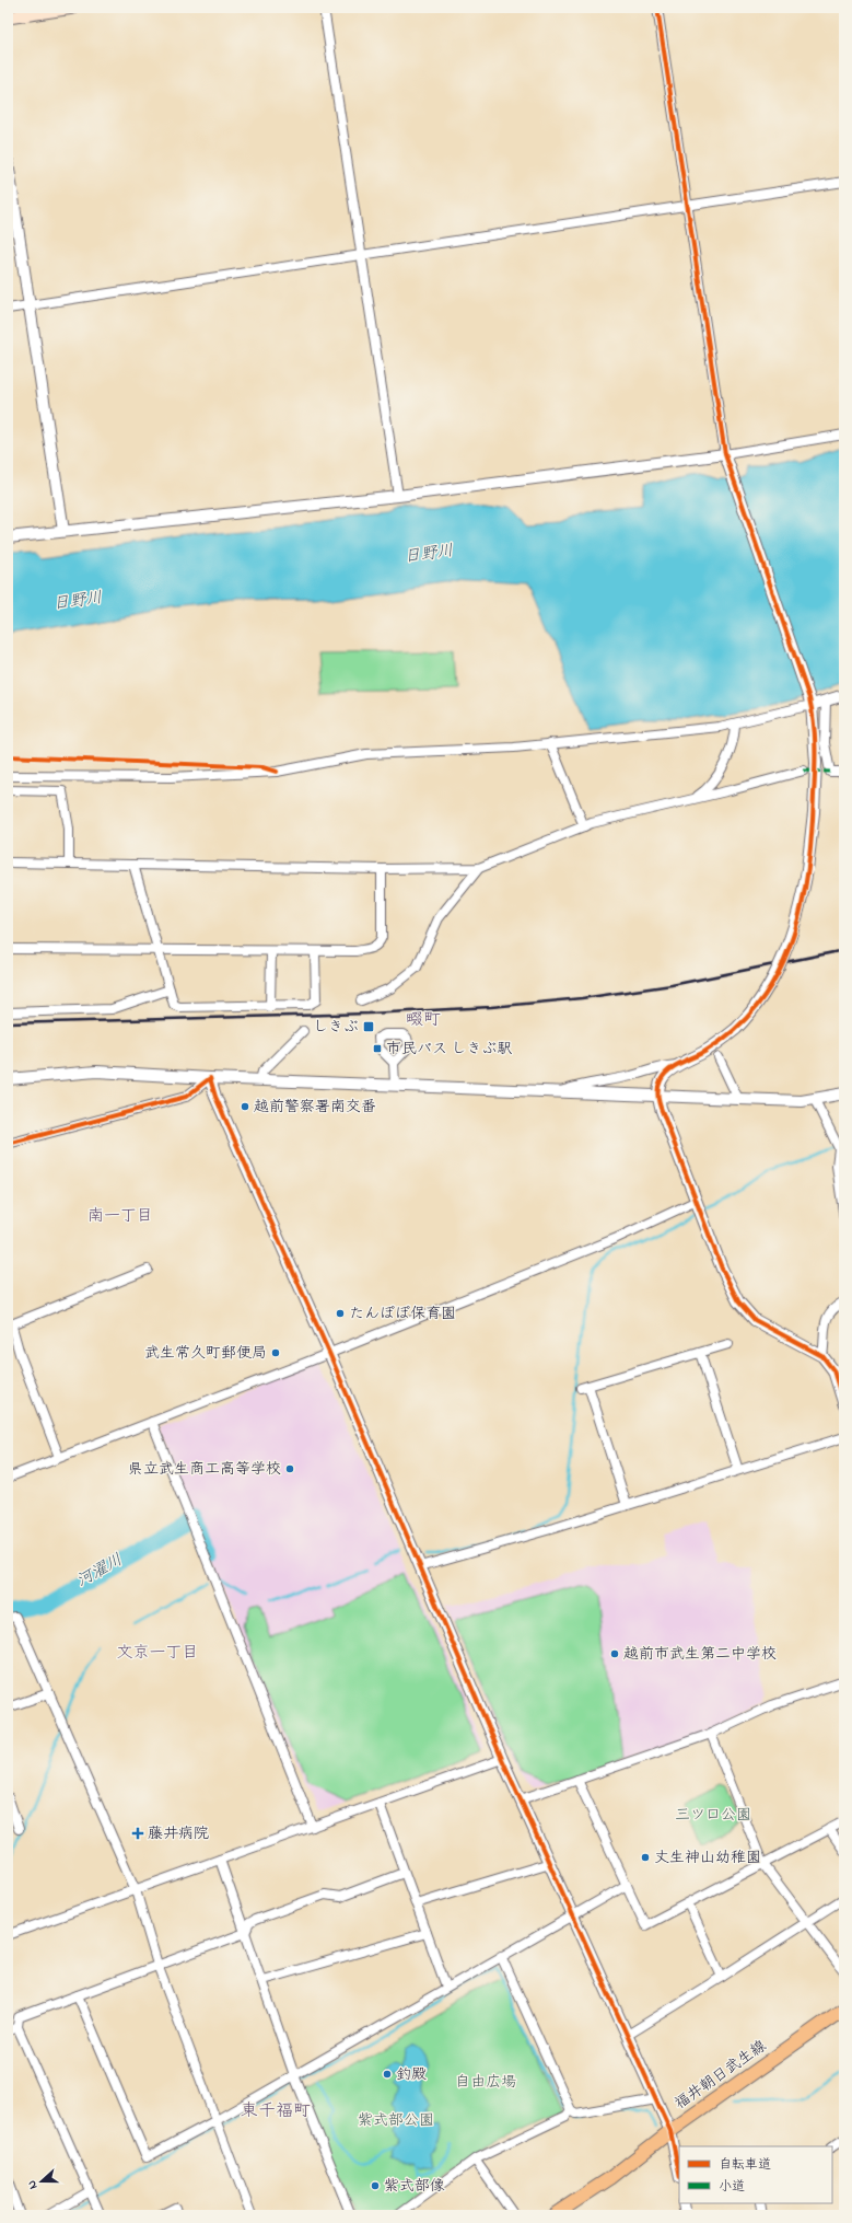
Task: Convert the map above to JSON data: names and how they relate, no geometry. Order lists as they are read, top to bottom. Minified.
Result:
{"streets":{"main road":["福井朝日武生線"]},"districts":["畷町","南一丁目","文京一丁目","東千福町"],"water":["日野川","河濯川"],"parks":["三ツ口公園","自由広場","紫式部公園"],"places":{"transit":["しきぶ","市民バス しきぶ駅"],"other":["越前警察署南交番","たんぽぽ保育園","武生常久町郵便局","県立武生商工高等学校","越前市武生第二中学校","丈生神山幼稚園","釣殿","紫式部像"],"health":["藤井病院"]},"legend":["自転車道","小道"],"north":"left"}
